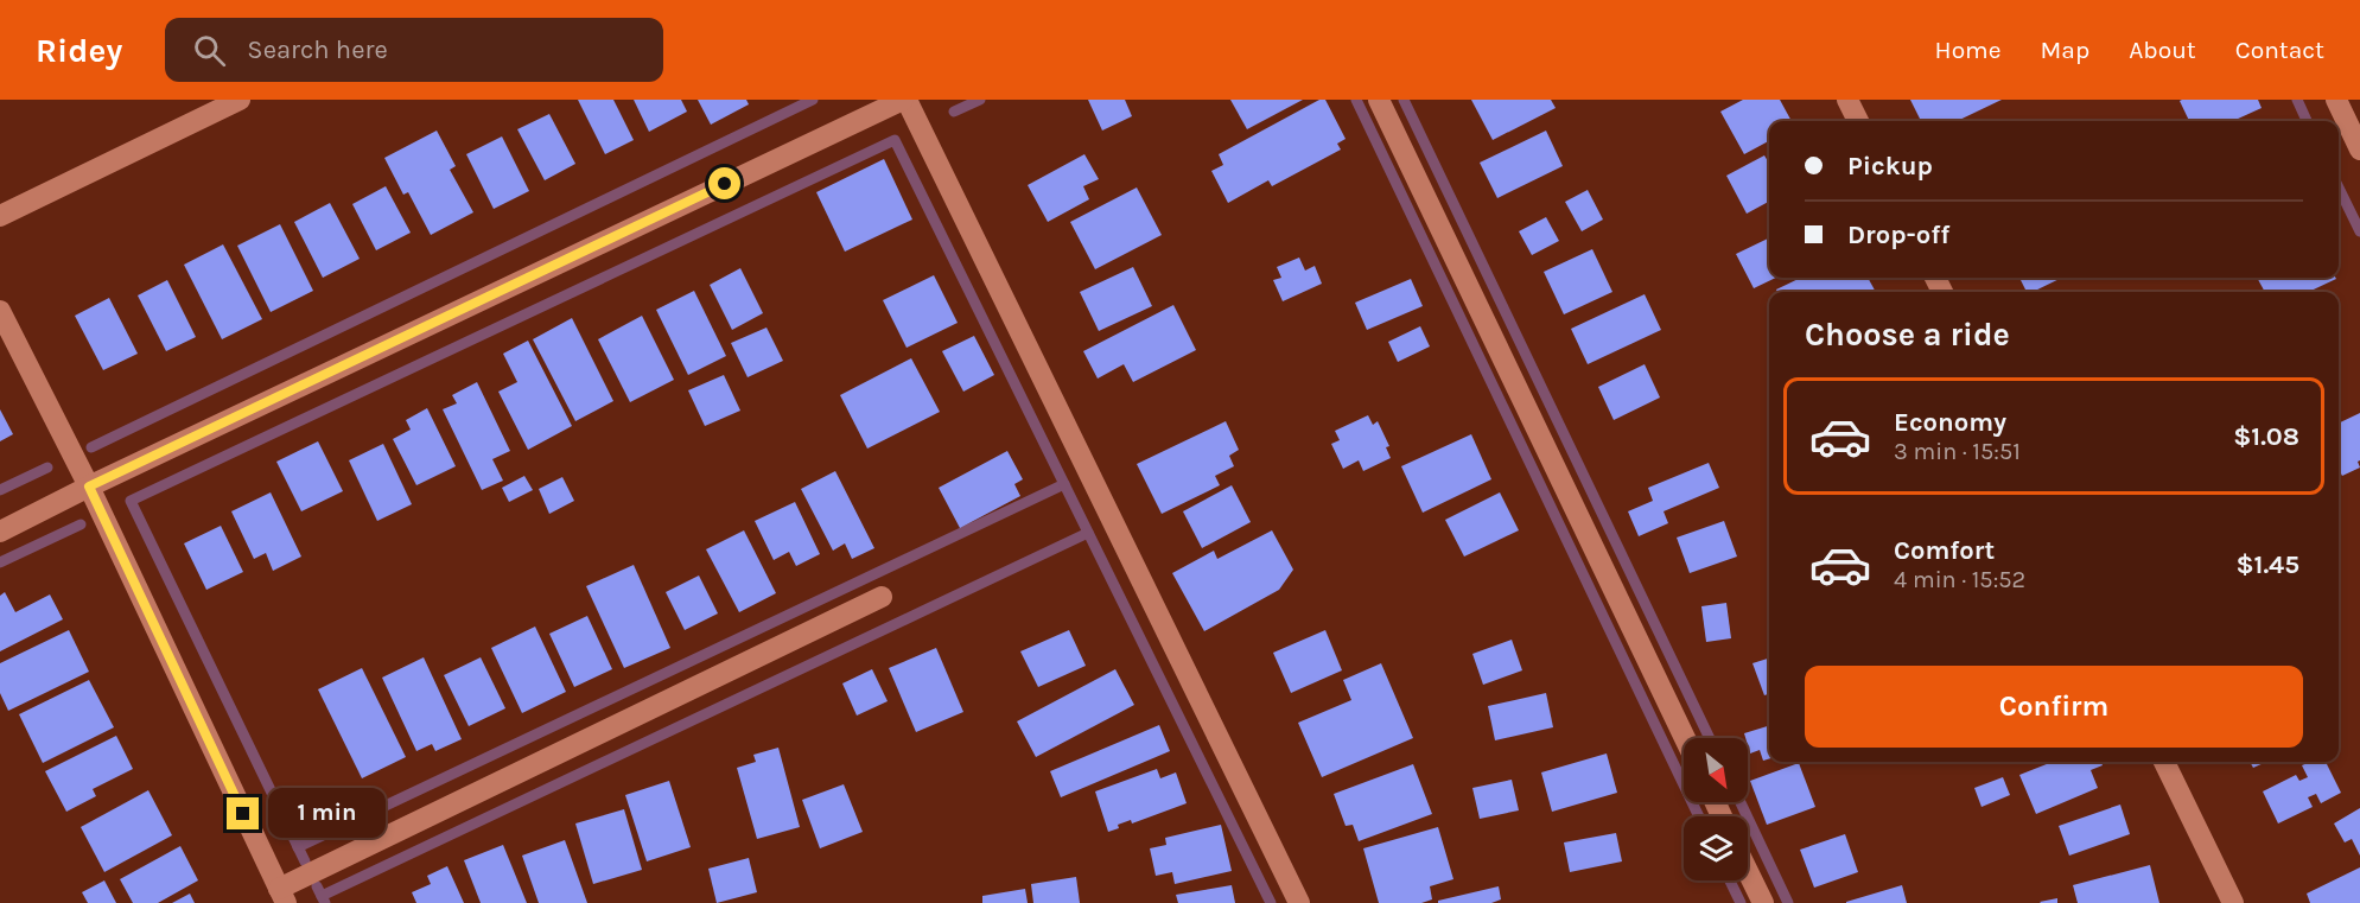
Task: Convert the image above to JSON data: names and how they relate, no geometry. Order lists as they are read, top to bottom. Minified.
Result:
{"north":"bottom right","page":{"header":"Ridey","search":"Search here","nav":["Home","Map","About","Contact"],"banner":["Pickup","Drop-off"],"heading":"Choose a ride","list":[{"name":"Economy","note":"3 min · 15:51","value":"$1.08"},{"name":"Comfort","note":"4 min · 15:52","value":"$1.45"}],"buttons":"Confirm","bubble":"1 min"}}
